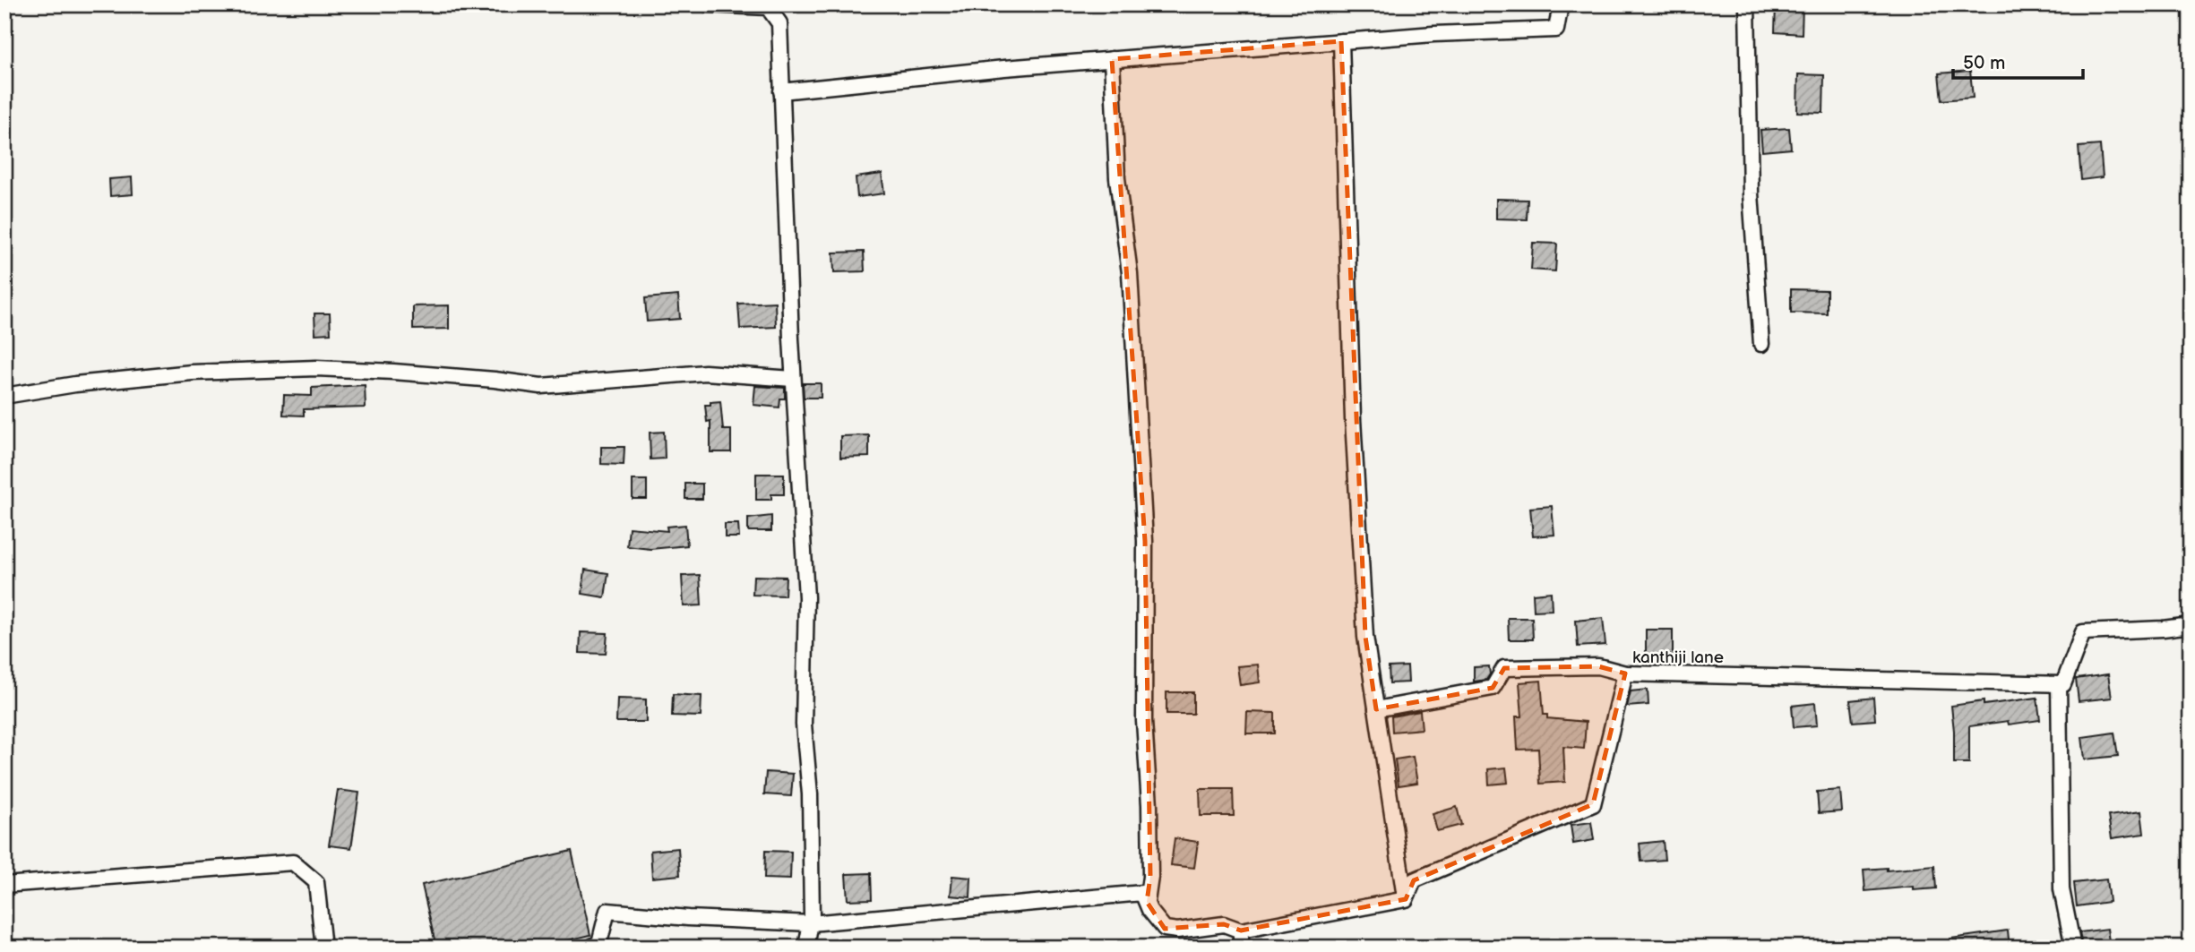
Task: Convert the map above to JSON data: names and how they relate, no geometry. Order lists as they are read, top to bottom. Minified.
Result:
{"streets":{"street":["kanthiji lane"]},"scale_bar":"50 m"}
